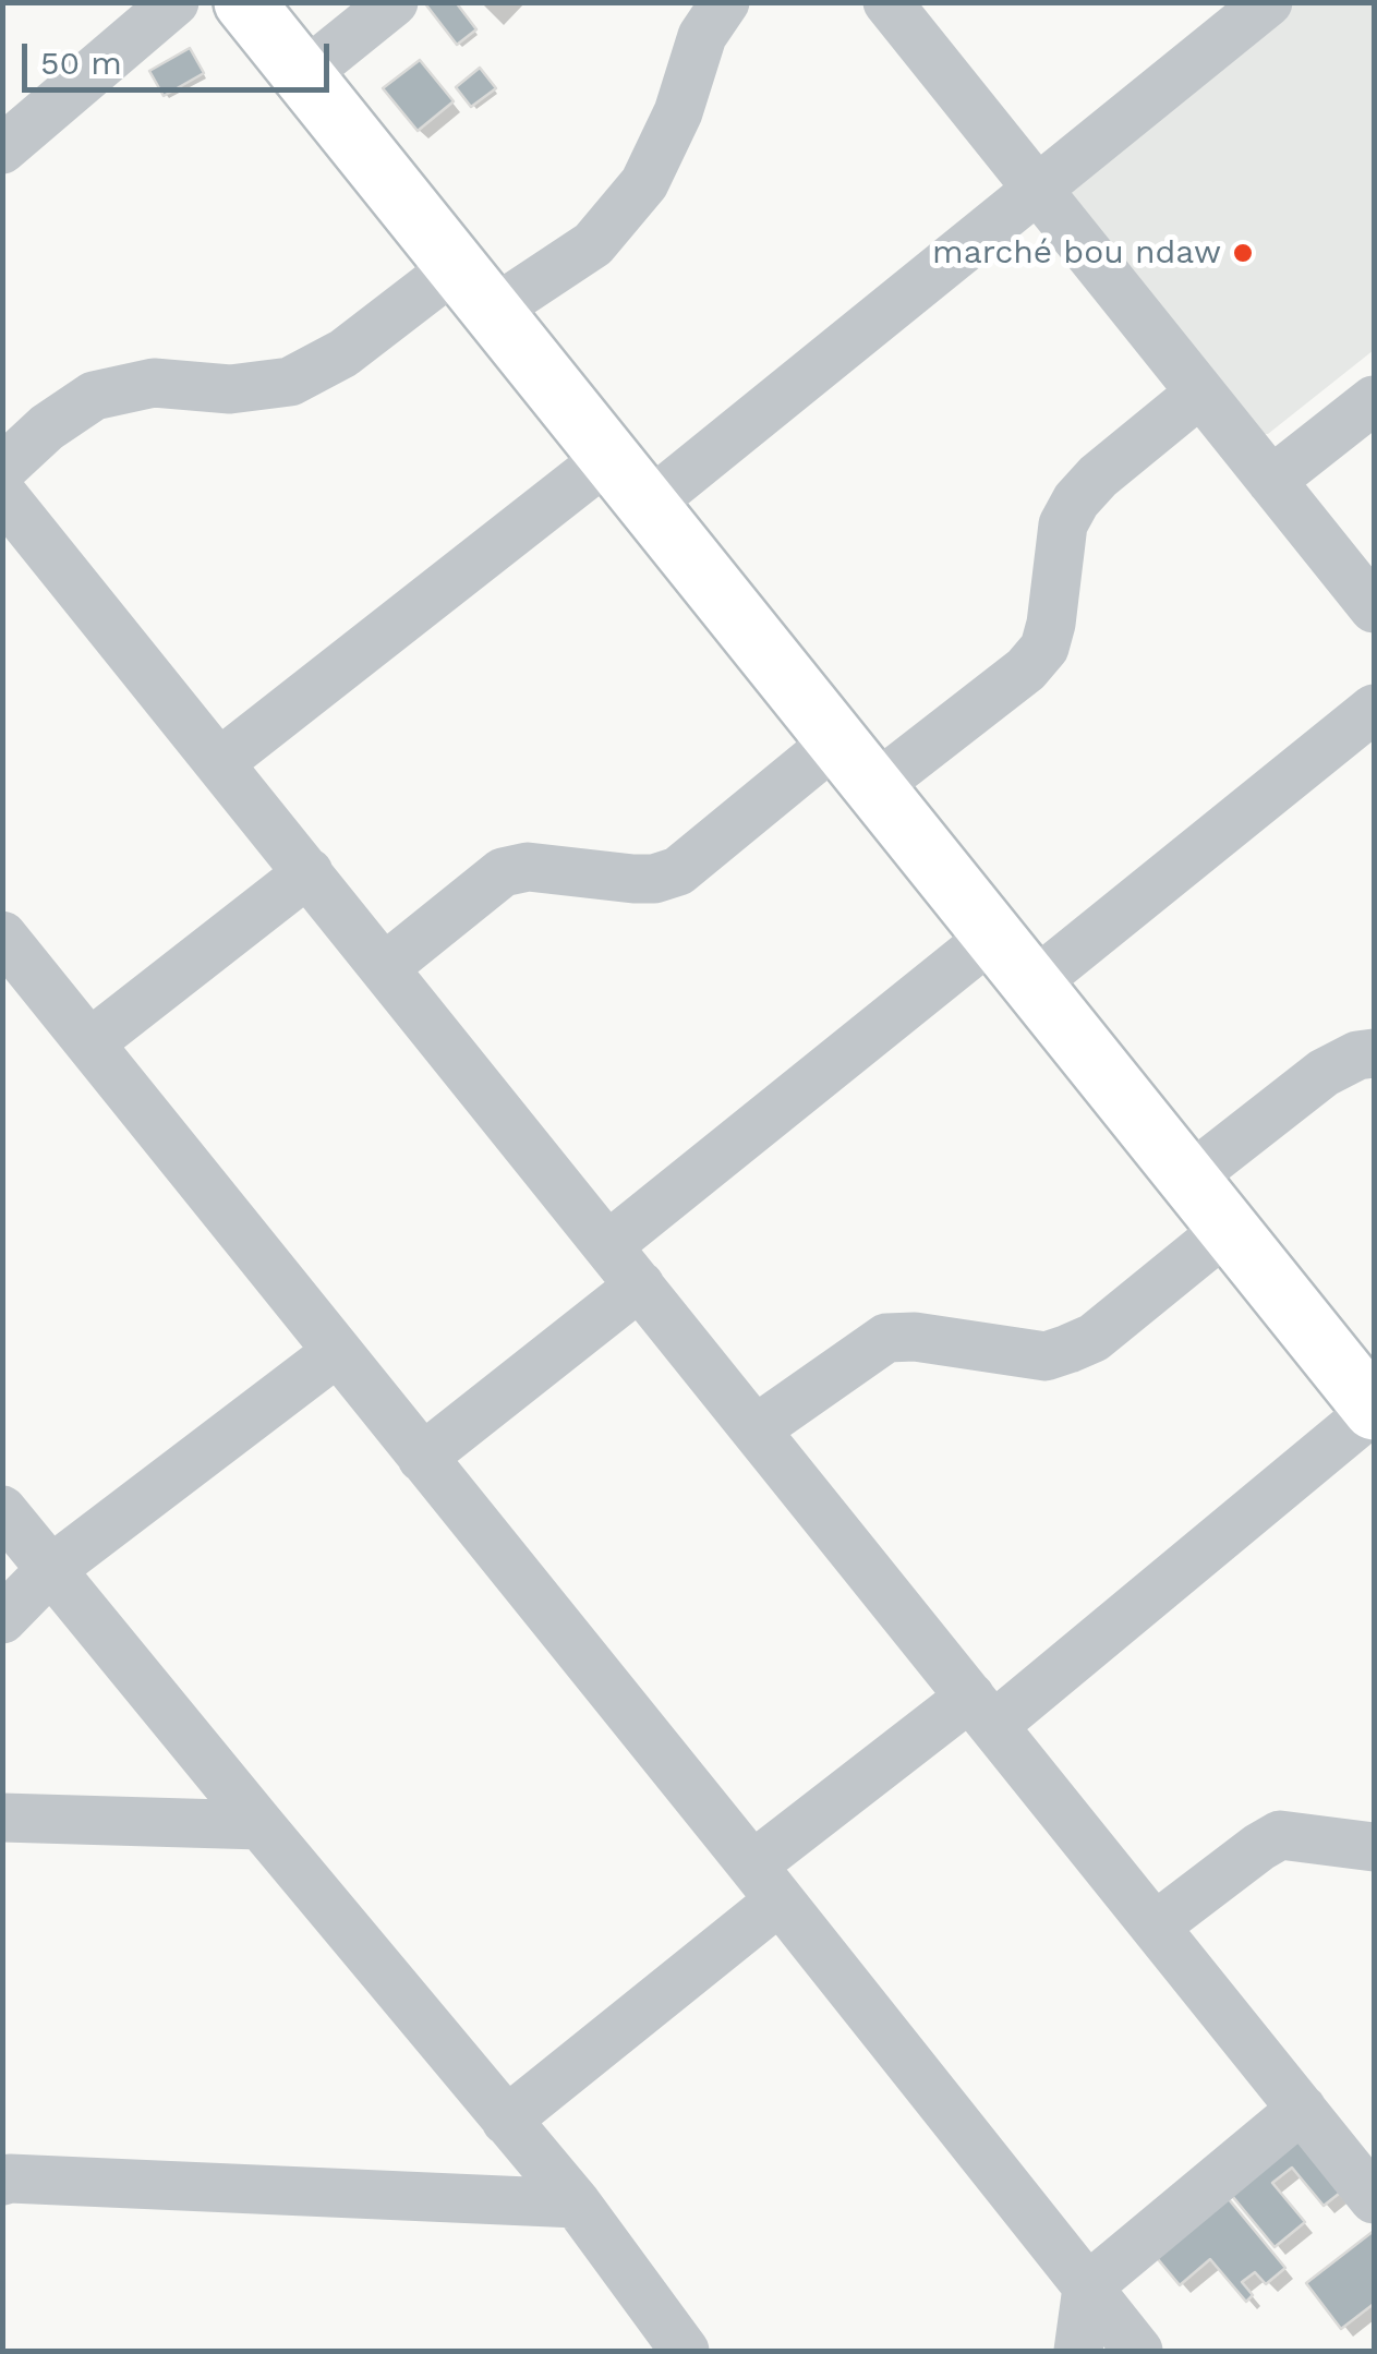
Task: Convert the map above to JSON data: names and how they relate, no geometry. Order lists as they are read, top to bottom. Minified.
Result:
{"places":["marché bou ndaw"],"scale_bar":"50 m"}
